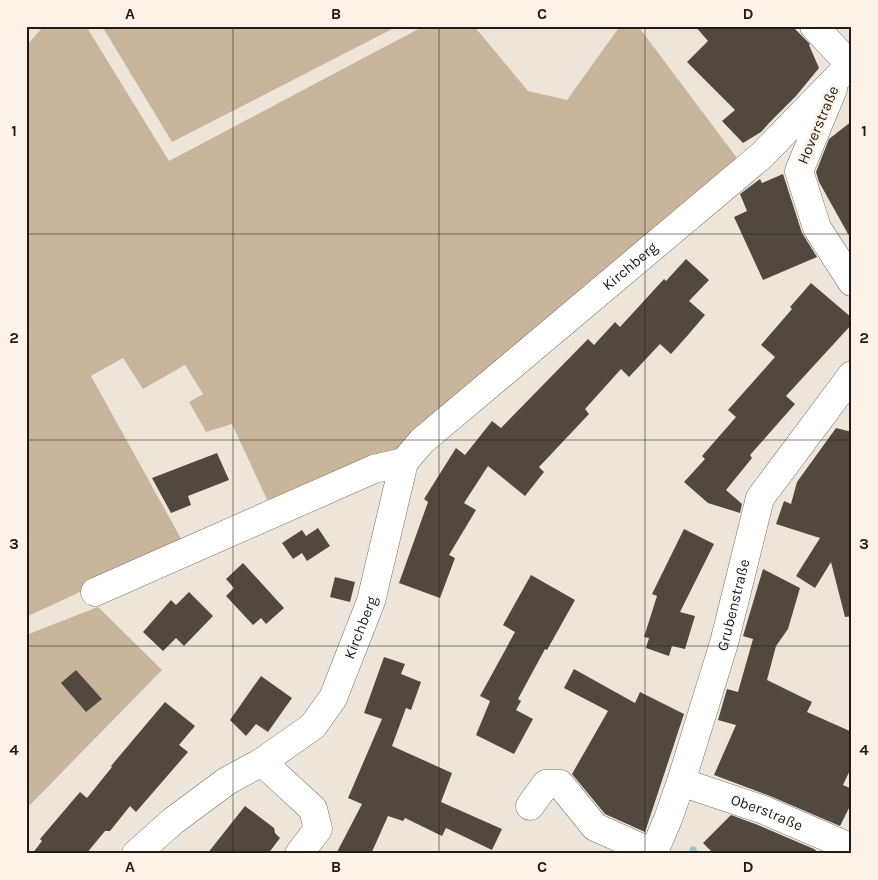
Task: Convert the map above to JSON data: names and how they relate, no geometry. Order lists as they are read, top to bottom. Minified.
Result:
{"streets":{"street":["Hoverstraße","Kirchberg","Grubenstraße","Oberstraße"]},"crossings":[["Hoverstraße","Kirchberg"],["Grubenstraße","Oberstraße"]],"grid":{"columns":["A","B","C","D"],"rows":["1","2","3","4"]}}
